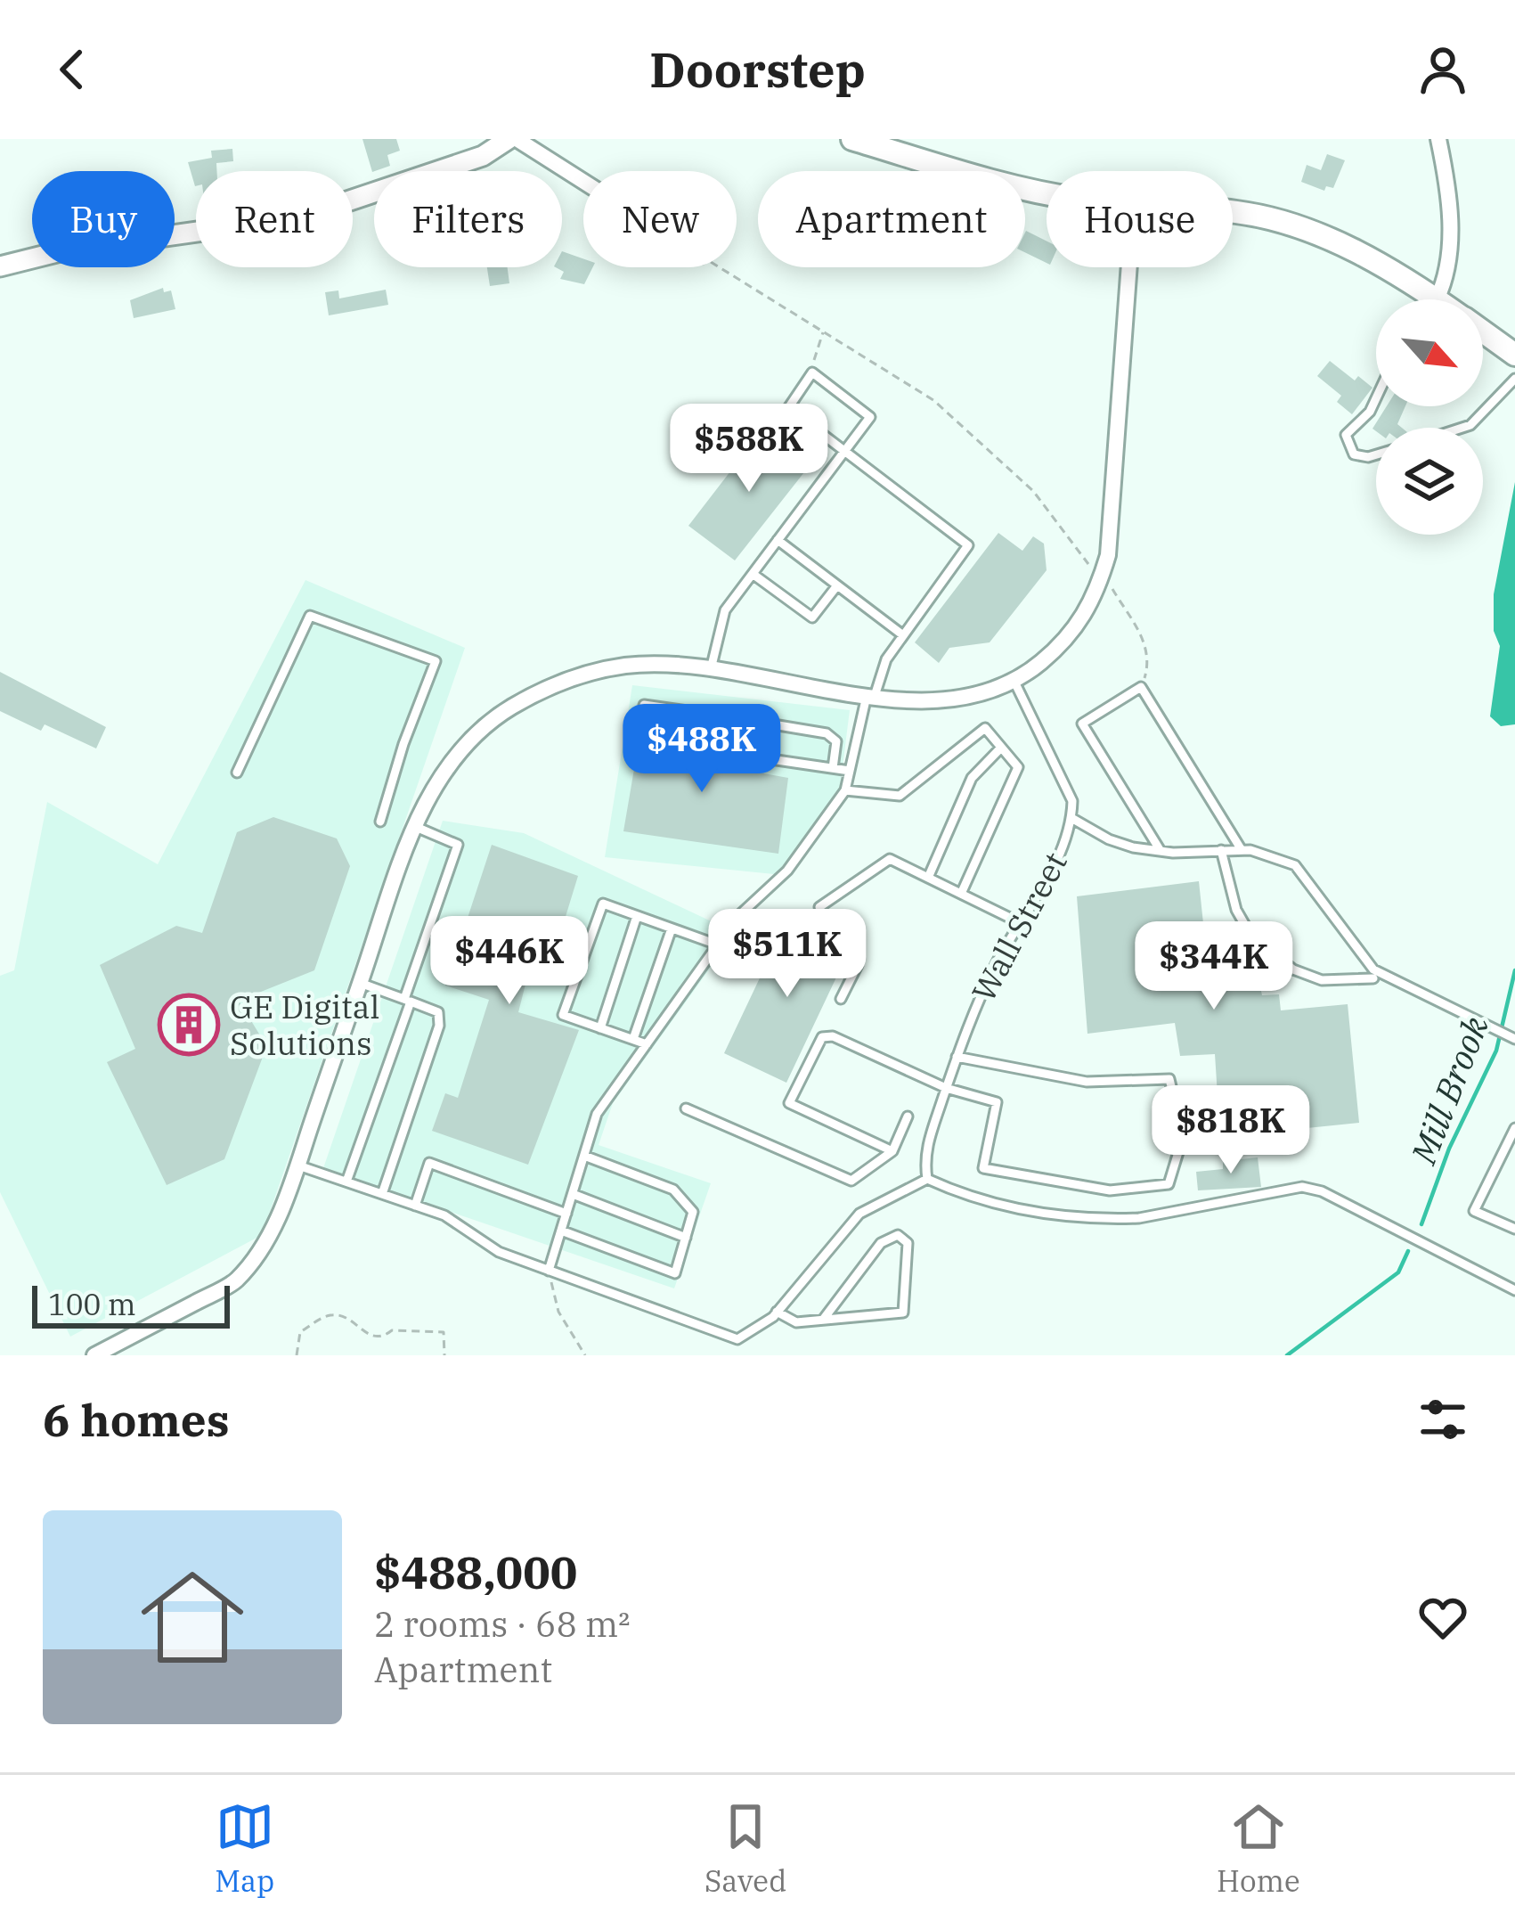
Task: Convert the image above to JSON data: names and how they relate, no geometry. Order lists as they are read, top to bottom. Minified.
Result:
{"streets":{"lane":["Wall Street"]},"water":["Mill Brook"],"places":{"building":["GE Digital Solutions"]},"scale_bar":"100 m","north":"bottom right","page":{"header":"Doorstep","chip":["Buy","Rent","Filters","New","Apartment","House"],"price":["$588K","$488K","$511K","$446K","$344K","$818K"],"scale":"100 m","heading":"6 homes","list":[{"name":"$488,000","note":"2 rooms · 68 m² · Apartment"}],"tabs":["Map","Saved","Home"]}}
